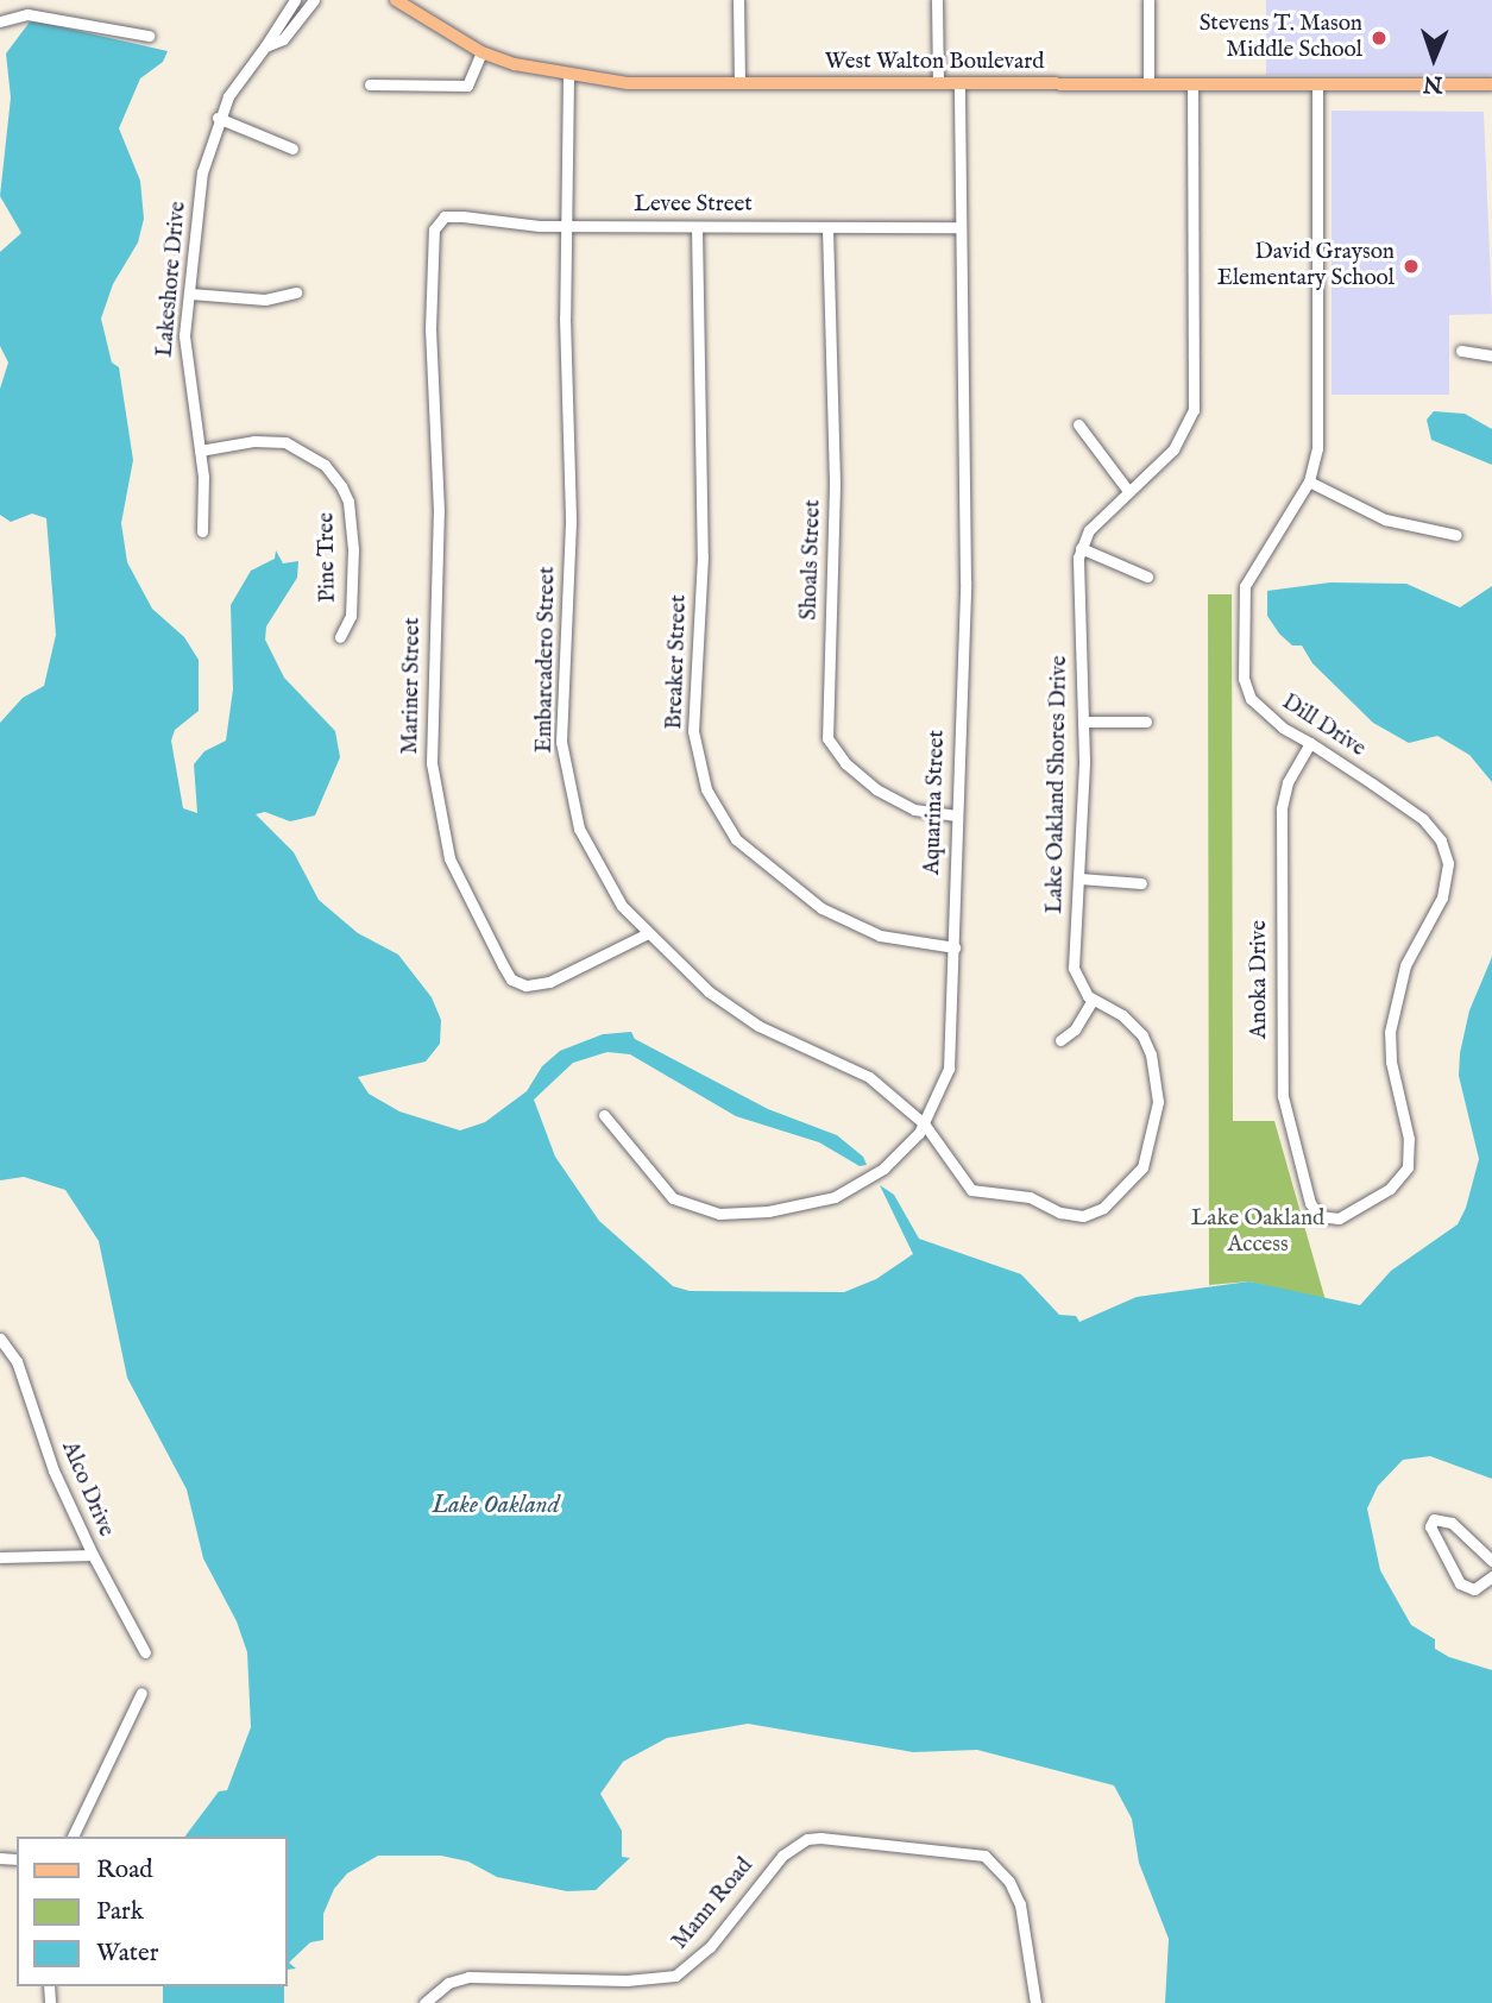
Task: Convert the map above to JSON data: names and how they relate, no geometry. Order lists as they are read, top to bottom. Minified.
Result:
{"streets":{"main road":["West Walton Boulevard"],"street":["Levee Street","Lakeshore Drive","Pine Tree","Shoals Street","Embarcadero Street","Breaker Street","Mariner Street","Dill Drive","Lake Oakland Shores Drive","Aquarina Street","Anoka Drive","Alco Drive","Mann Road"]},"crossings":[["West Walton Boulevard","Embarcadero Street"],["West Walton Boulevard","Dill Drive"],["West Walton Boulevard","Aquarina Street"],["Levee Street","Shoals Street"],["Levee Street","Embarcadero Street"],["Levee Street","Breaker Street"],["Levee Street","Mariner Street"],["Levee Street","Aquarina Street"],["Lakeshore Drive","Pine Tree"],["Shoals Street","Aquarina Street"],["Embarcadero Street","Mariner Street"],["Embarcadero Street","Aquarina Street"],["Breaker Street","Aquarina Street"],["Dill Drive","Anoka Drive"]],"water":["Lake Oakland"],"parks":["Lake Oakland Access"],"places":["Stevens T. Mason Middle School","David Grayson Elementary School"],"legend":["Road","Park","Water"],"north":"bottom"}
